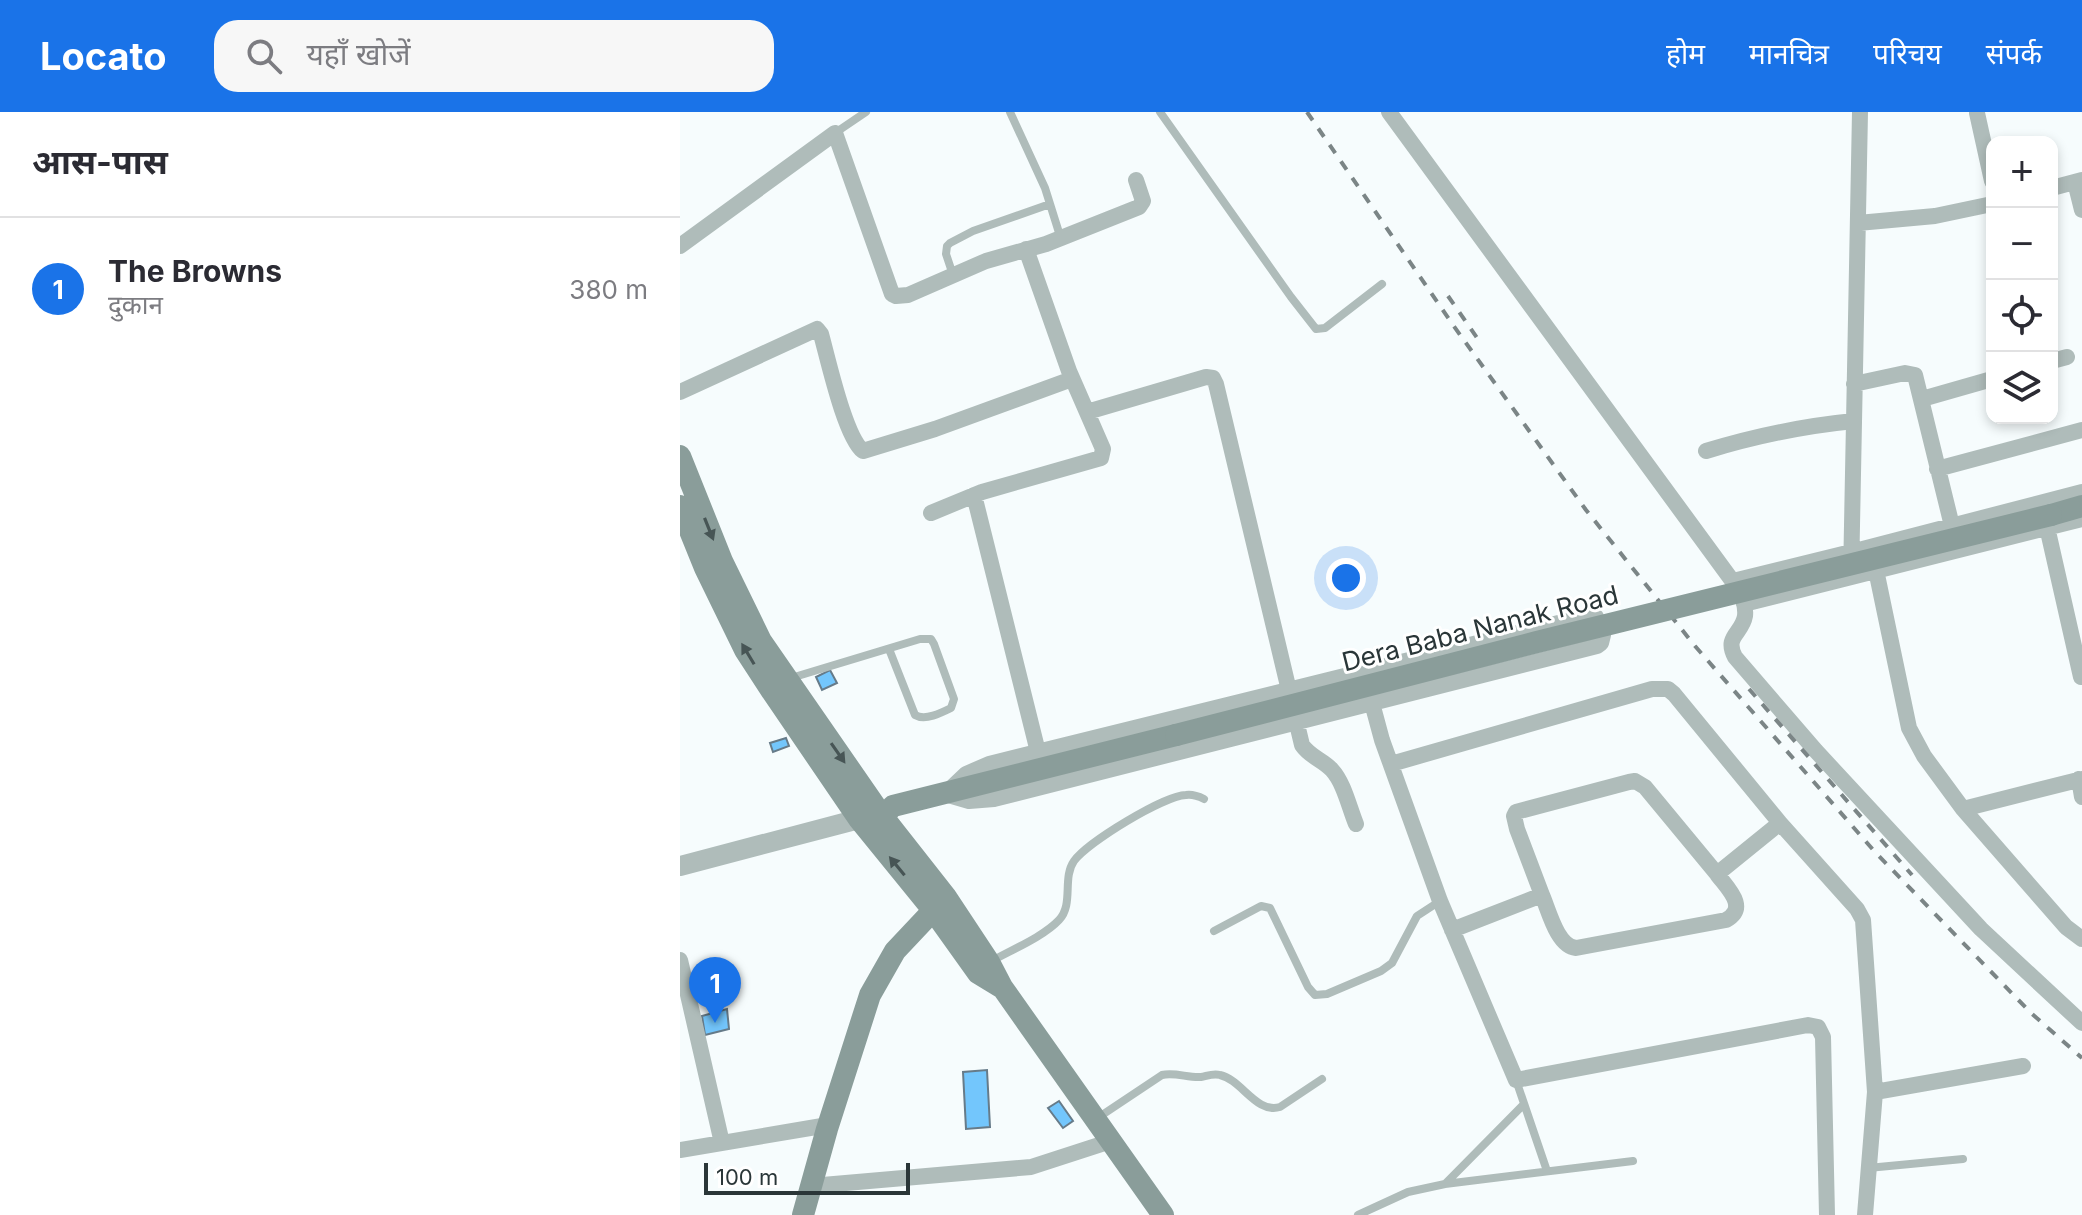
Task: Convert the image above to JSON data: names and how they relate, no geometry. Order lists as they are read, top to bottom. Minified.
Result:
{"streets":{"main road":["Dera Baba Nanak Road"]},"scale_bar":"100 m","page":{"header":"Locato","search":"यहाँ खोजें","nav":["होम","मानचित्र","परिचय","संपर्क"],"heading":"आस-पास","map_buttons":["+","−"],"list":[{"mark":"1","name":"The Browns","note":"दुकान","value":"380 m"}],"pins":"1","scale":"100 m"}}
